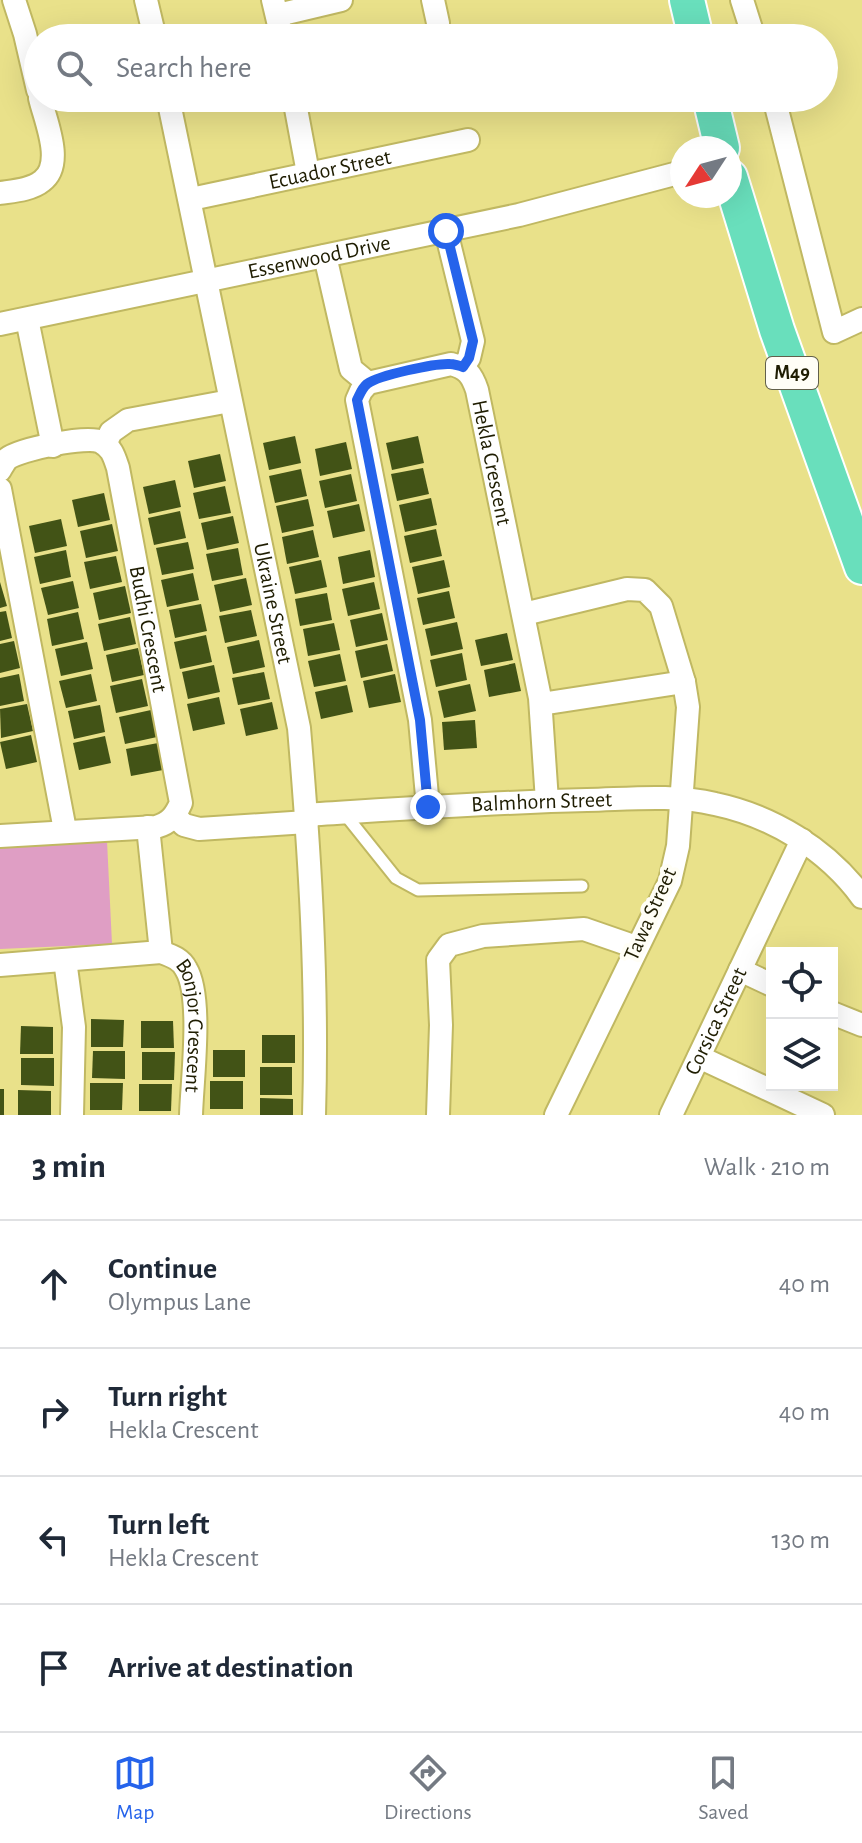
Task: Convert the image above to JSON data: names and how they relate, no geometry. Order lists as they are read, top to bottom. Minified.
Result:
{"streets":{"main road":["M49"],"street":["Ecuador Street","Essenwood Drive","Hekla Crescent","Ukraine Street","Budhi Crescent","Balmhorn Street","Tawa Street","Corsica Street","Bonjor Crescent"]},"crossings":[["Ecuador Street","Ukraine Street"],["Essenwood Drive","Ukraine Street"],["Hekla Crescent","Balmhorn Street"],["Hekla Crescent","Tawa Street"],["Ukraine Street","Balmhorn Street"],["Budhi Crescent","Balmhorn Street"],["Balmhorn Street","Tawa Street"],["Balmhorn Street","Corsica Street"]],"north":"bottom left","page":{"search":"Search here","heading":["3 min","Walk · 210 m"],"list":[["Continue","Olympus Lane","40 m"],["Turn right","Hekla Crescent","40 m"],["Turn left","Hekla Crescent","130 m"],"Arrive at destination"],"nav":["Map","Directions","Saved"]}}
